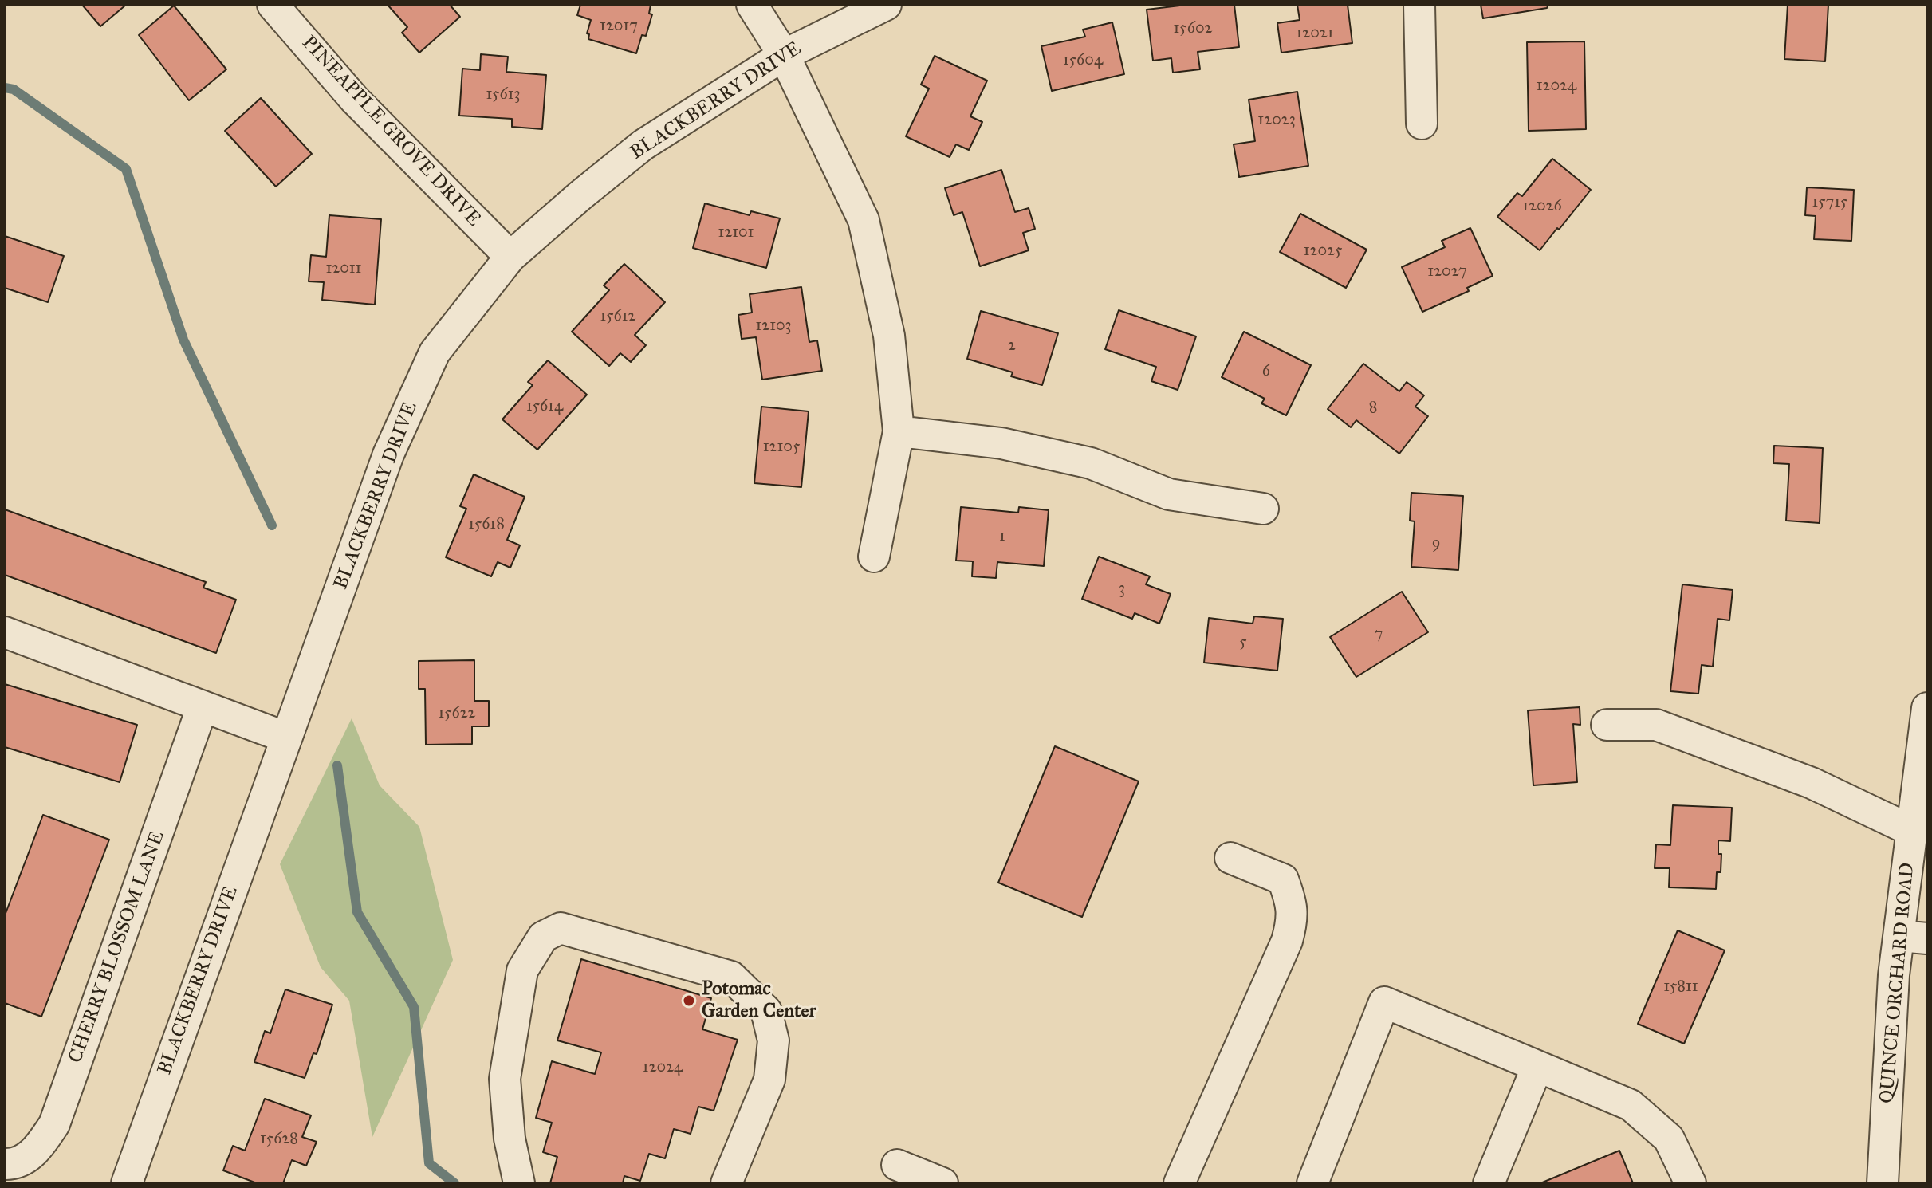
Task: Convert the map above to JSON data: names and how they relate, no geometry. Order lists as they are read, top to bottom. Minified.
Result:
{"streets":{"street":["BLACKBERRY DRIVE","PINEAPPLE GROVE DRIVE","CHERRY BLOSSOM LANE","QUINCE ORCHARD ROAD"]},"crossings":[["BLACKBERRY DRIVE","PINEAPPLE GROVE DRIVE"]],"places":["Potomac Garden Center"],"house_numbers":["12017","15602","12021","15604","12024","15613","12023","15715","12026","12101","12025","12011","12027","15612","12103","2","6","15614","8","12105","15618","1","9","3","7","5","15622","15811","12024","15628"]}
